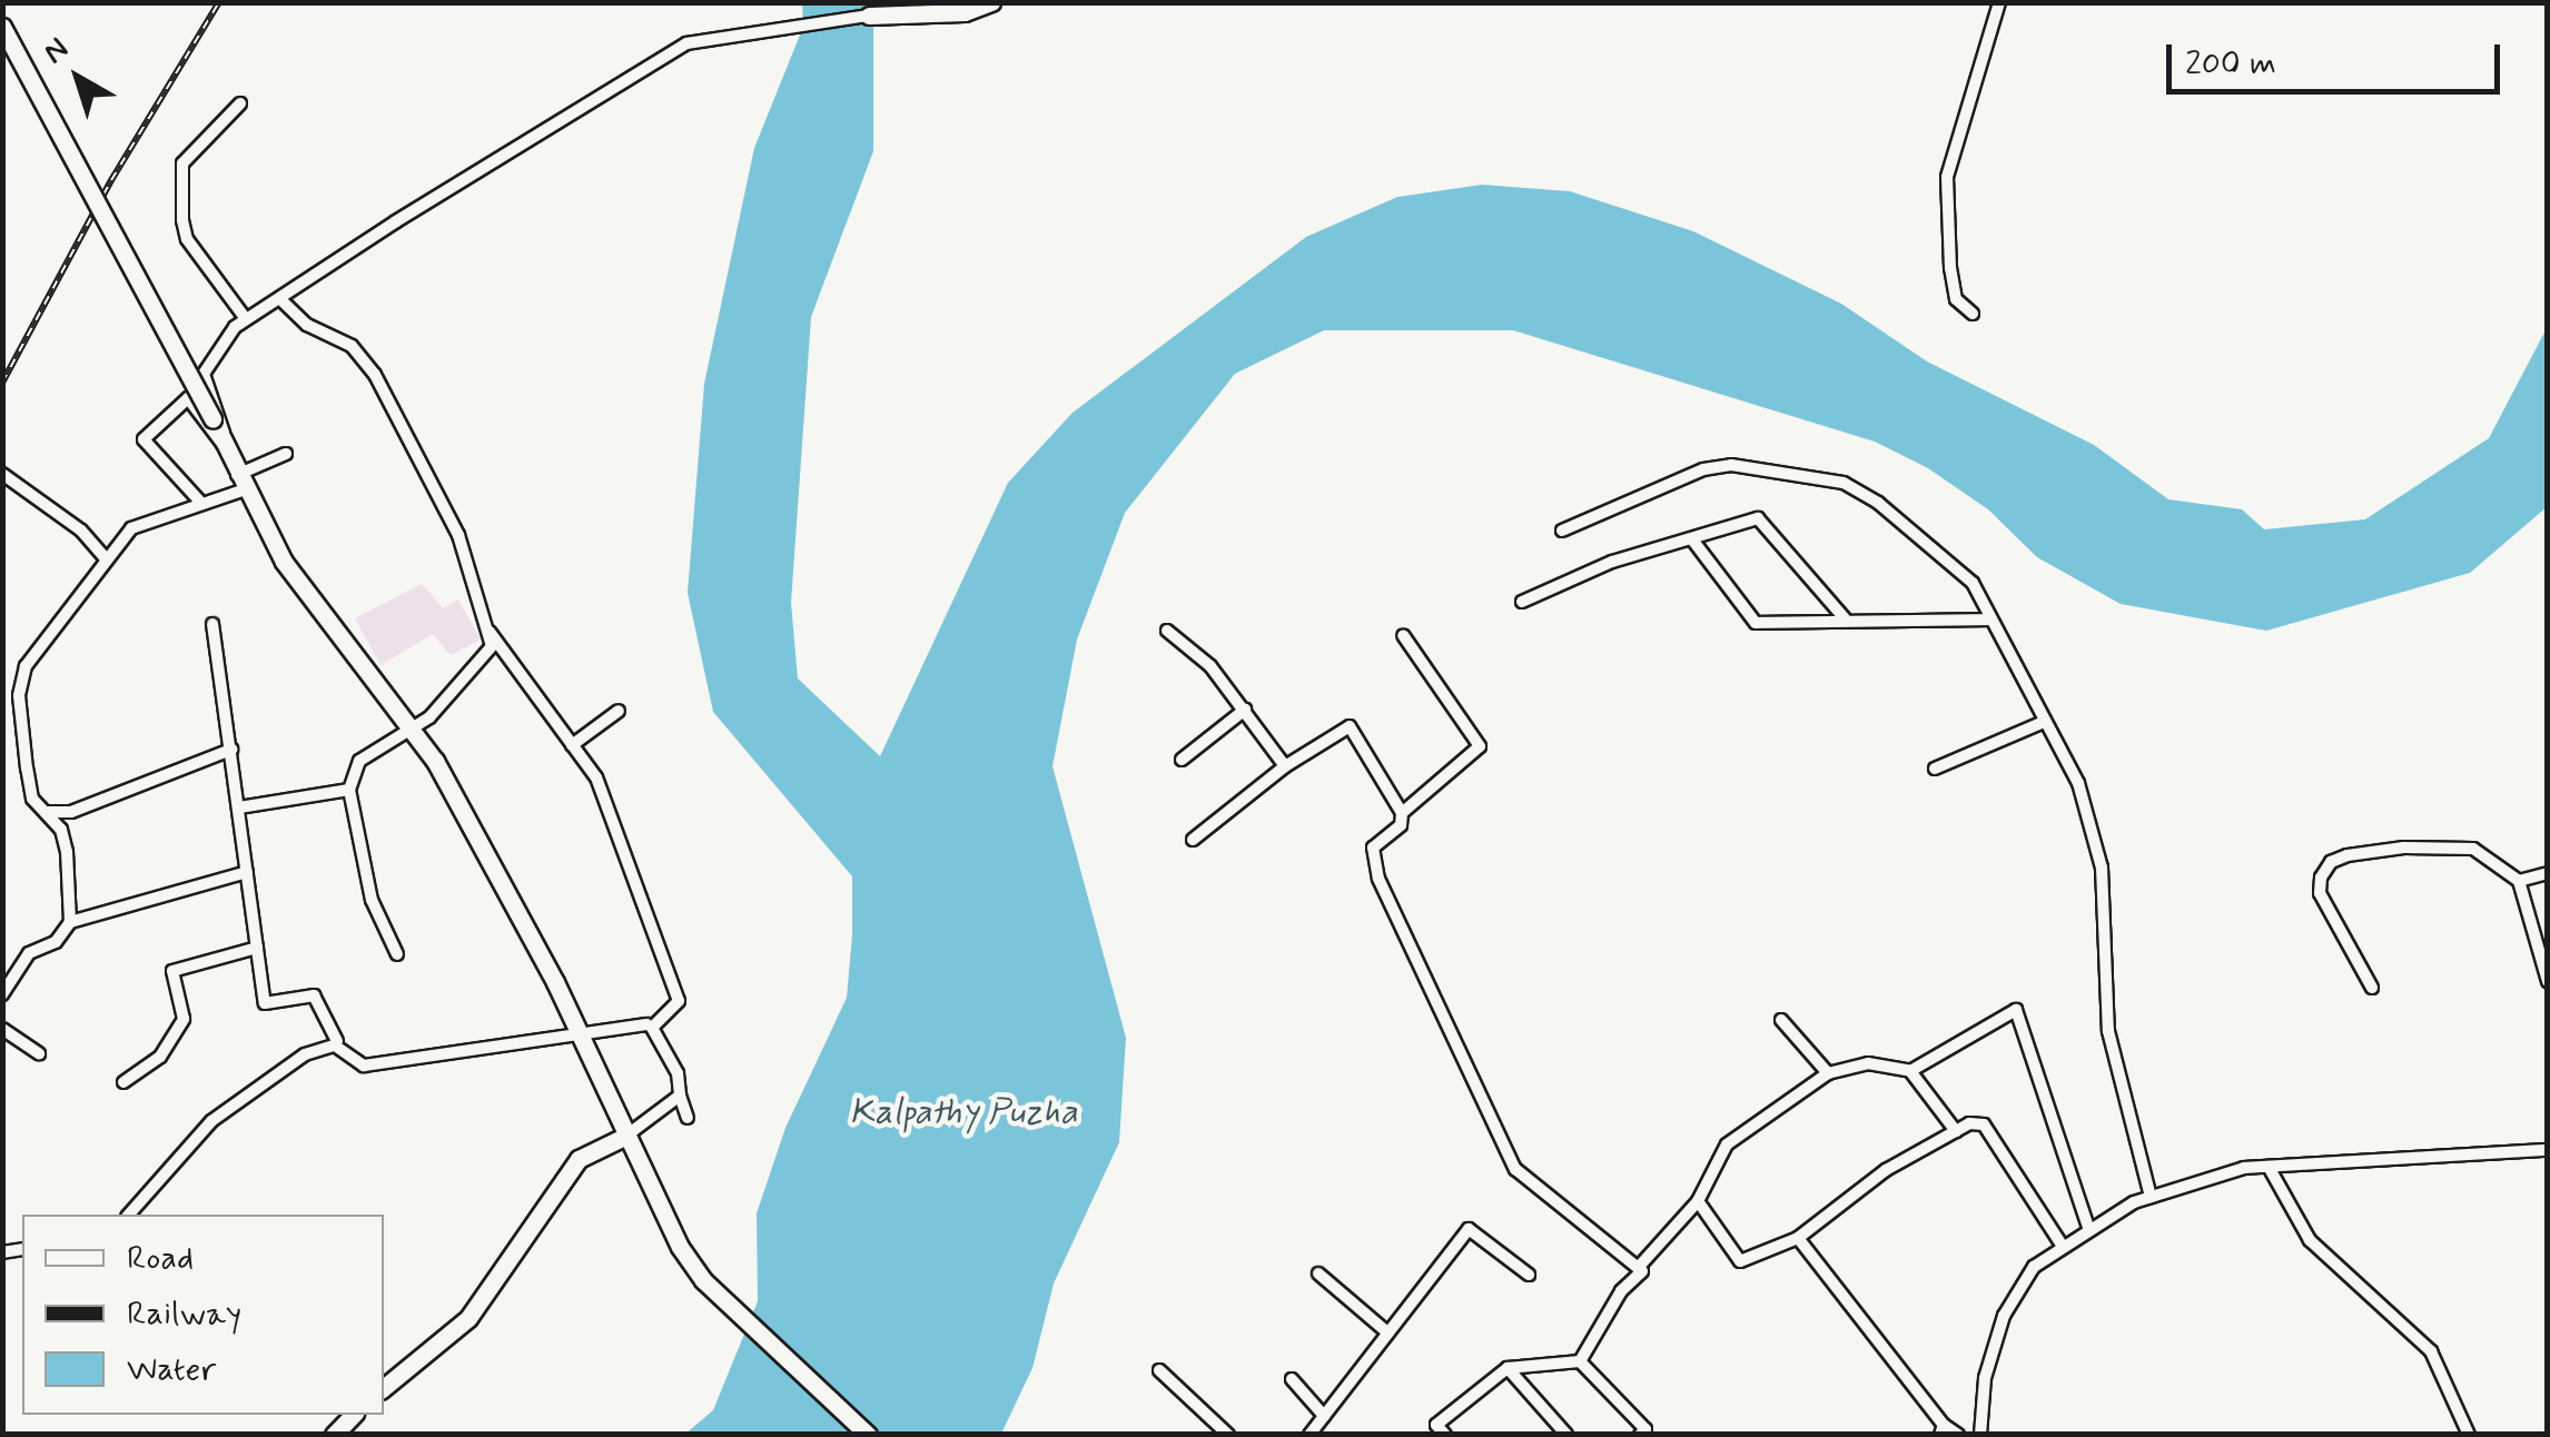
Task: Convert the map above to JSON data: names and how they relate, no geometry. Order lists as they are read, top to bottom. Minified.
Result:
{"water":["Kalpathy Puzha"],"legend":["Road","Railway","Water"],"scale_bar":"200 m","north":"top left"}
